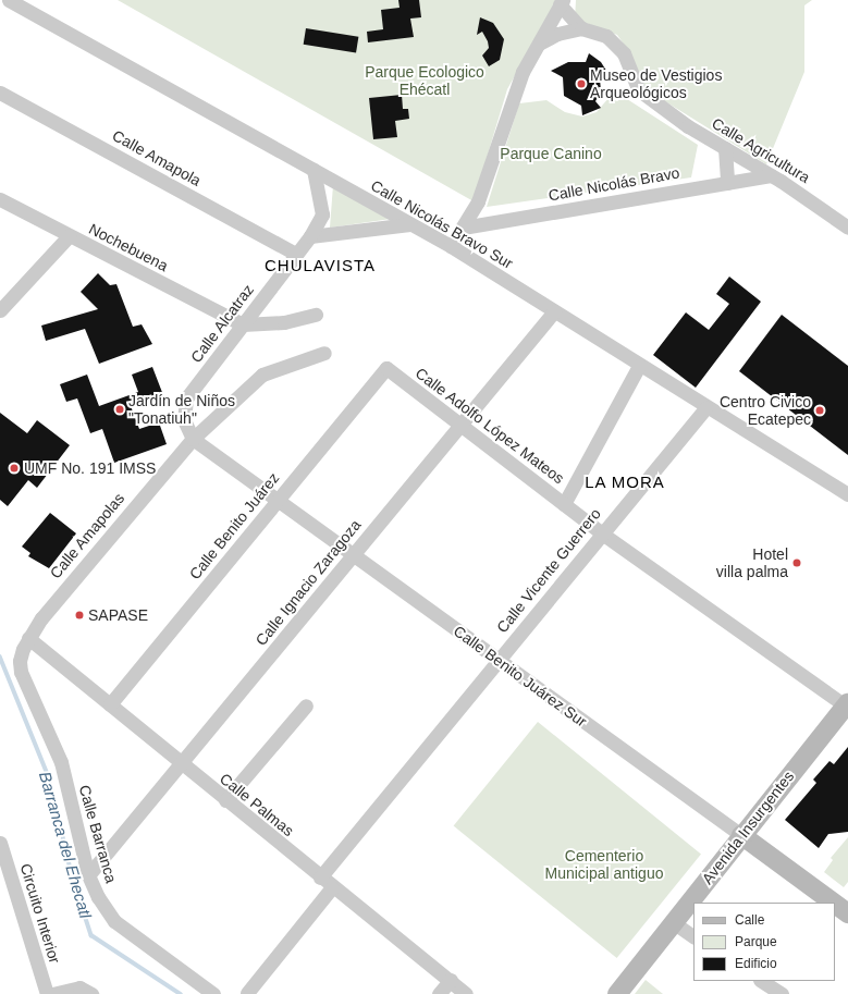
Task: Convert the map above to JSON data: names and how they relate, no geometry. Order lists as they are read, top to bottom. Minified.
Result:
{"streets":{"main road":["Calle Benito Juárez Sur","Avenida Insurgentes"],"street":["Calle Agricultura","Calle Amapola","Calle Nicolás Bravo","Calle Nicolás Bravo Sur","Nochebuena","Calle Alcatraz","Calle Adolfo López Mateos","Calle Benito Juárez","Calle Amapolas","Calle Vicente Guerrero","Calle Ignacio Zaragoza","Calle Palmas","Calle Barranca","Circuito Interior"]},"crossings":[["Calle Agricultura","Calle Nicolás Bravo"],["Calle Amapola","Calle Alcatraz"],["Calle Nicolás Bravo Sur","Calle Alcatraz"],["Calle Nicolás Bravo Sur","Calle Vicente Guerrero"],["Calle Nicolás Bravo Sur","Calle Ignacio Zaragoza"],["Nochebuena","Calle Alcatraz"],["Calle Alcatraz","Calle Amapolas"],["Calle Alcatraz","Calle Benito Juárez Sur"],["Calle Adolfo López Mateos","Calle Benito Juárez"],["Calle Adolfo López Mateos","Calle Vicente Guerrero"],["Calle Adolfo López Mateos","Calle Ignacio Zaragoza"],["Calle Adolfo López Mateos","Avenida Insurgentes"],["Calle Benito Juárez","Calle Benito Juárez Sur"],["Calle Benito Juárez","Calle Palmas"],["Calle Amapolas","Calle Benito Juárez Sur"],["Calle Amapolas","Calle Palmas"],["Calle Amapolas","Calle Barranca"],["Calle Vicente Guerrero","Calle Benito Juárez Sur"],["Calle Vicente Guerrero","Calle Palmas"],["Calle Ignacio Zaragoza","Calle Benito Juárez Sur"],["Calle Ignacio Zaragoza","Calle Palmas"],["Calle Ignacio Zaragoza","Calle Barranca"],["Calle Benito Juárez Sur","Avenida Insurgentes"],["Calle Palmas","Calle Barranca"]],"districts":["CHULAVISTA","LA MORA"],"water":["Barranca del Ehecatl"],"parks":["Parque Ecologico Ehécatl","Parque Canino","Cementerio Municipal antiguo"],"places":["Museo de Vestigios Arqueológicos","Jardín de Niños \"Tonatiuh\"","Centro Civico Ecatepec","UMF No. 191 IMSS","Hotel villa palma","SAPASE"],"legend":["Calle","Parque","Edificio"]}
